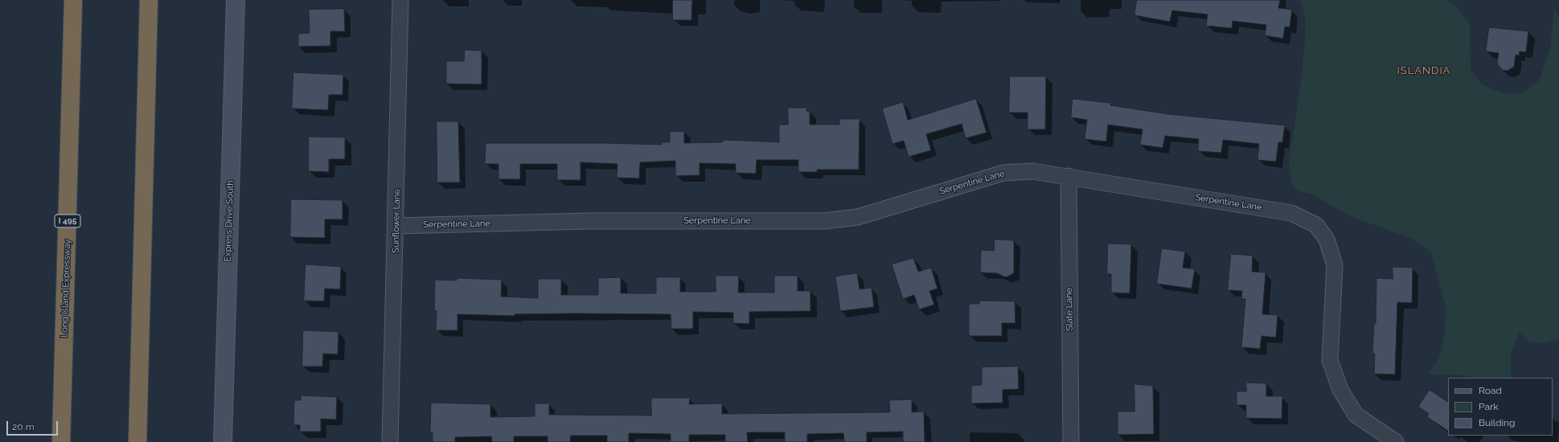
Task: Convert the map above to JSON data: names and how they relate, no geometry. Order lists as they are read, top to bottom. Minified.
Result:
{"streets":{"highway":["I 495","Long Island Expressway"],"main road":["Express Drive South"],"street":["Serpentine Lane","Sunflower Lane","Slate Lane"]},"crossings":[["Serpentine Lane","Sunflower Lane"],["Serpentine Lane","Slate Lane"]],"districts":["ISLANDIA"],"legend":["Road","Park","Building"],"scale_bar":"20 m"}
